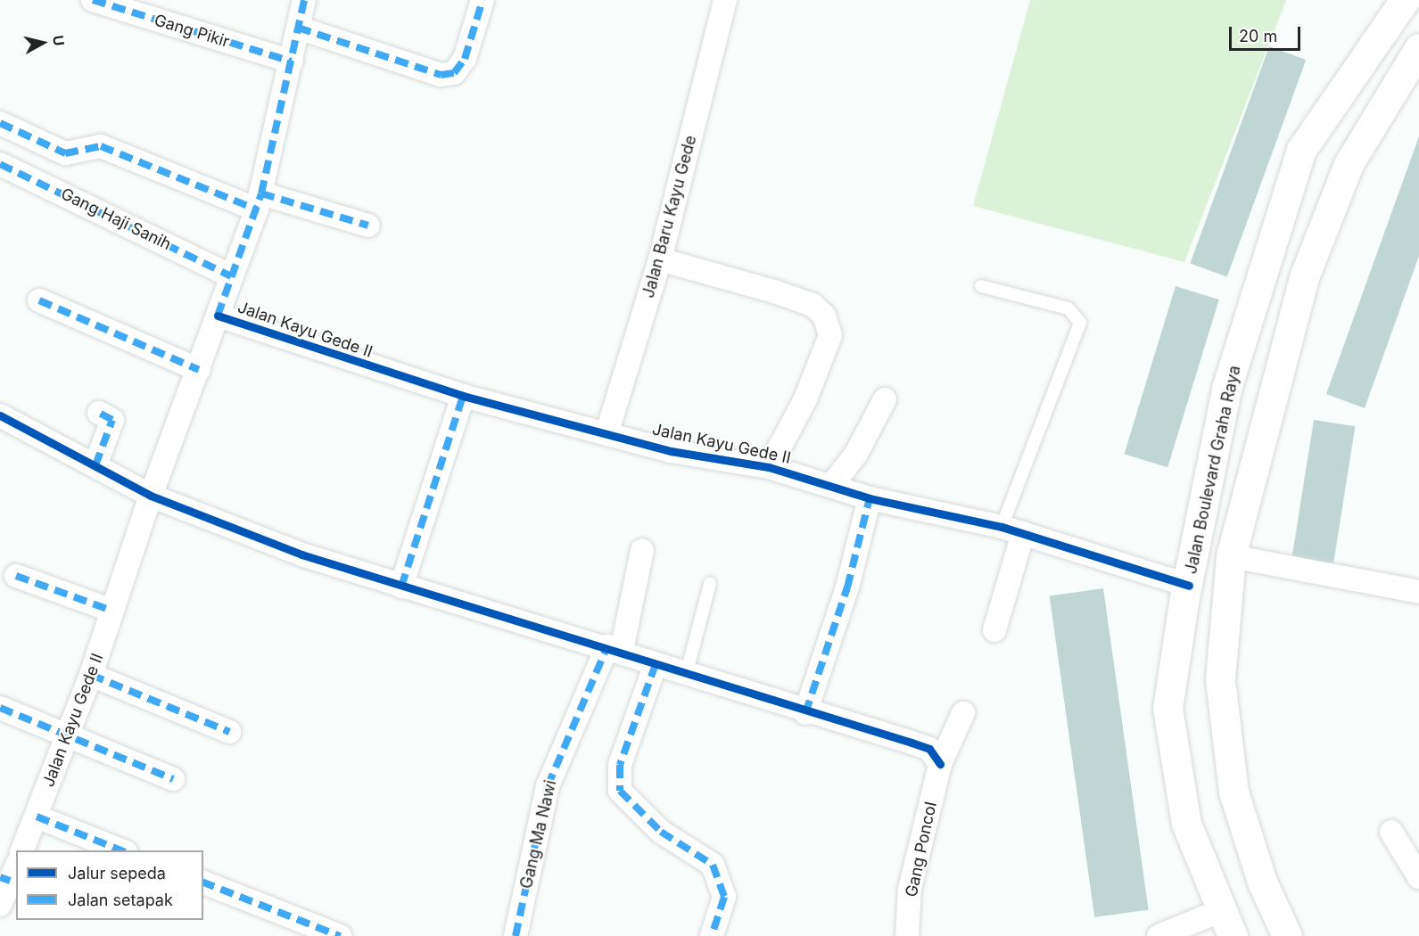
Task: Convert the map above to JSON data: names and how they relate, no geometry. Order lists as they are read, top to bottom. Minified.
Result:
{"streets":{"main road":["Jalan Boulevard Graha Raya"],"street":["Gang Pikir","Jalan Baru Kayu Gede","Gang Haji Sanih","Jalan Kayu Gede II","Gang Ma Nawi","Gang Poncol"]},"crossings":[["Gang Pikir","Jalan Kayu Gede II"],["Jalan Baru Kayu Gede","Jalan Kayu Gede II"],["Gang Haji Sanih","Jalan Kayu Gede II"],["Jalan Kayu Gede II","Jalan Boulevard Graha Raya"]],"legend":["Jalur sepeda","Jalan setapak"],"scale_bar":"20 m","north":"right"}
